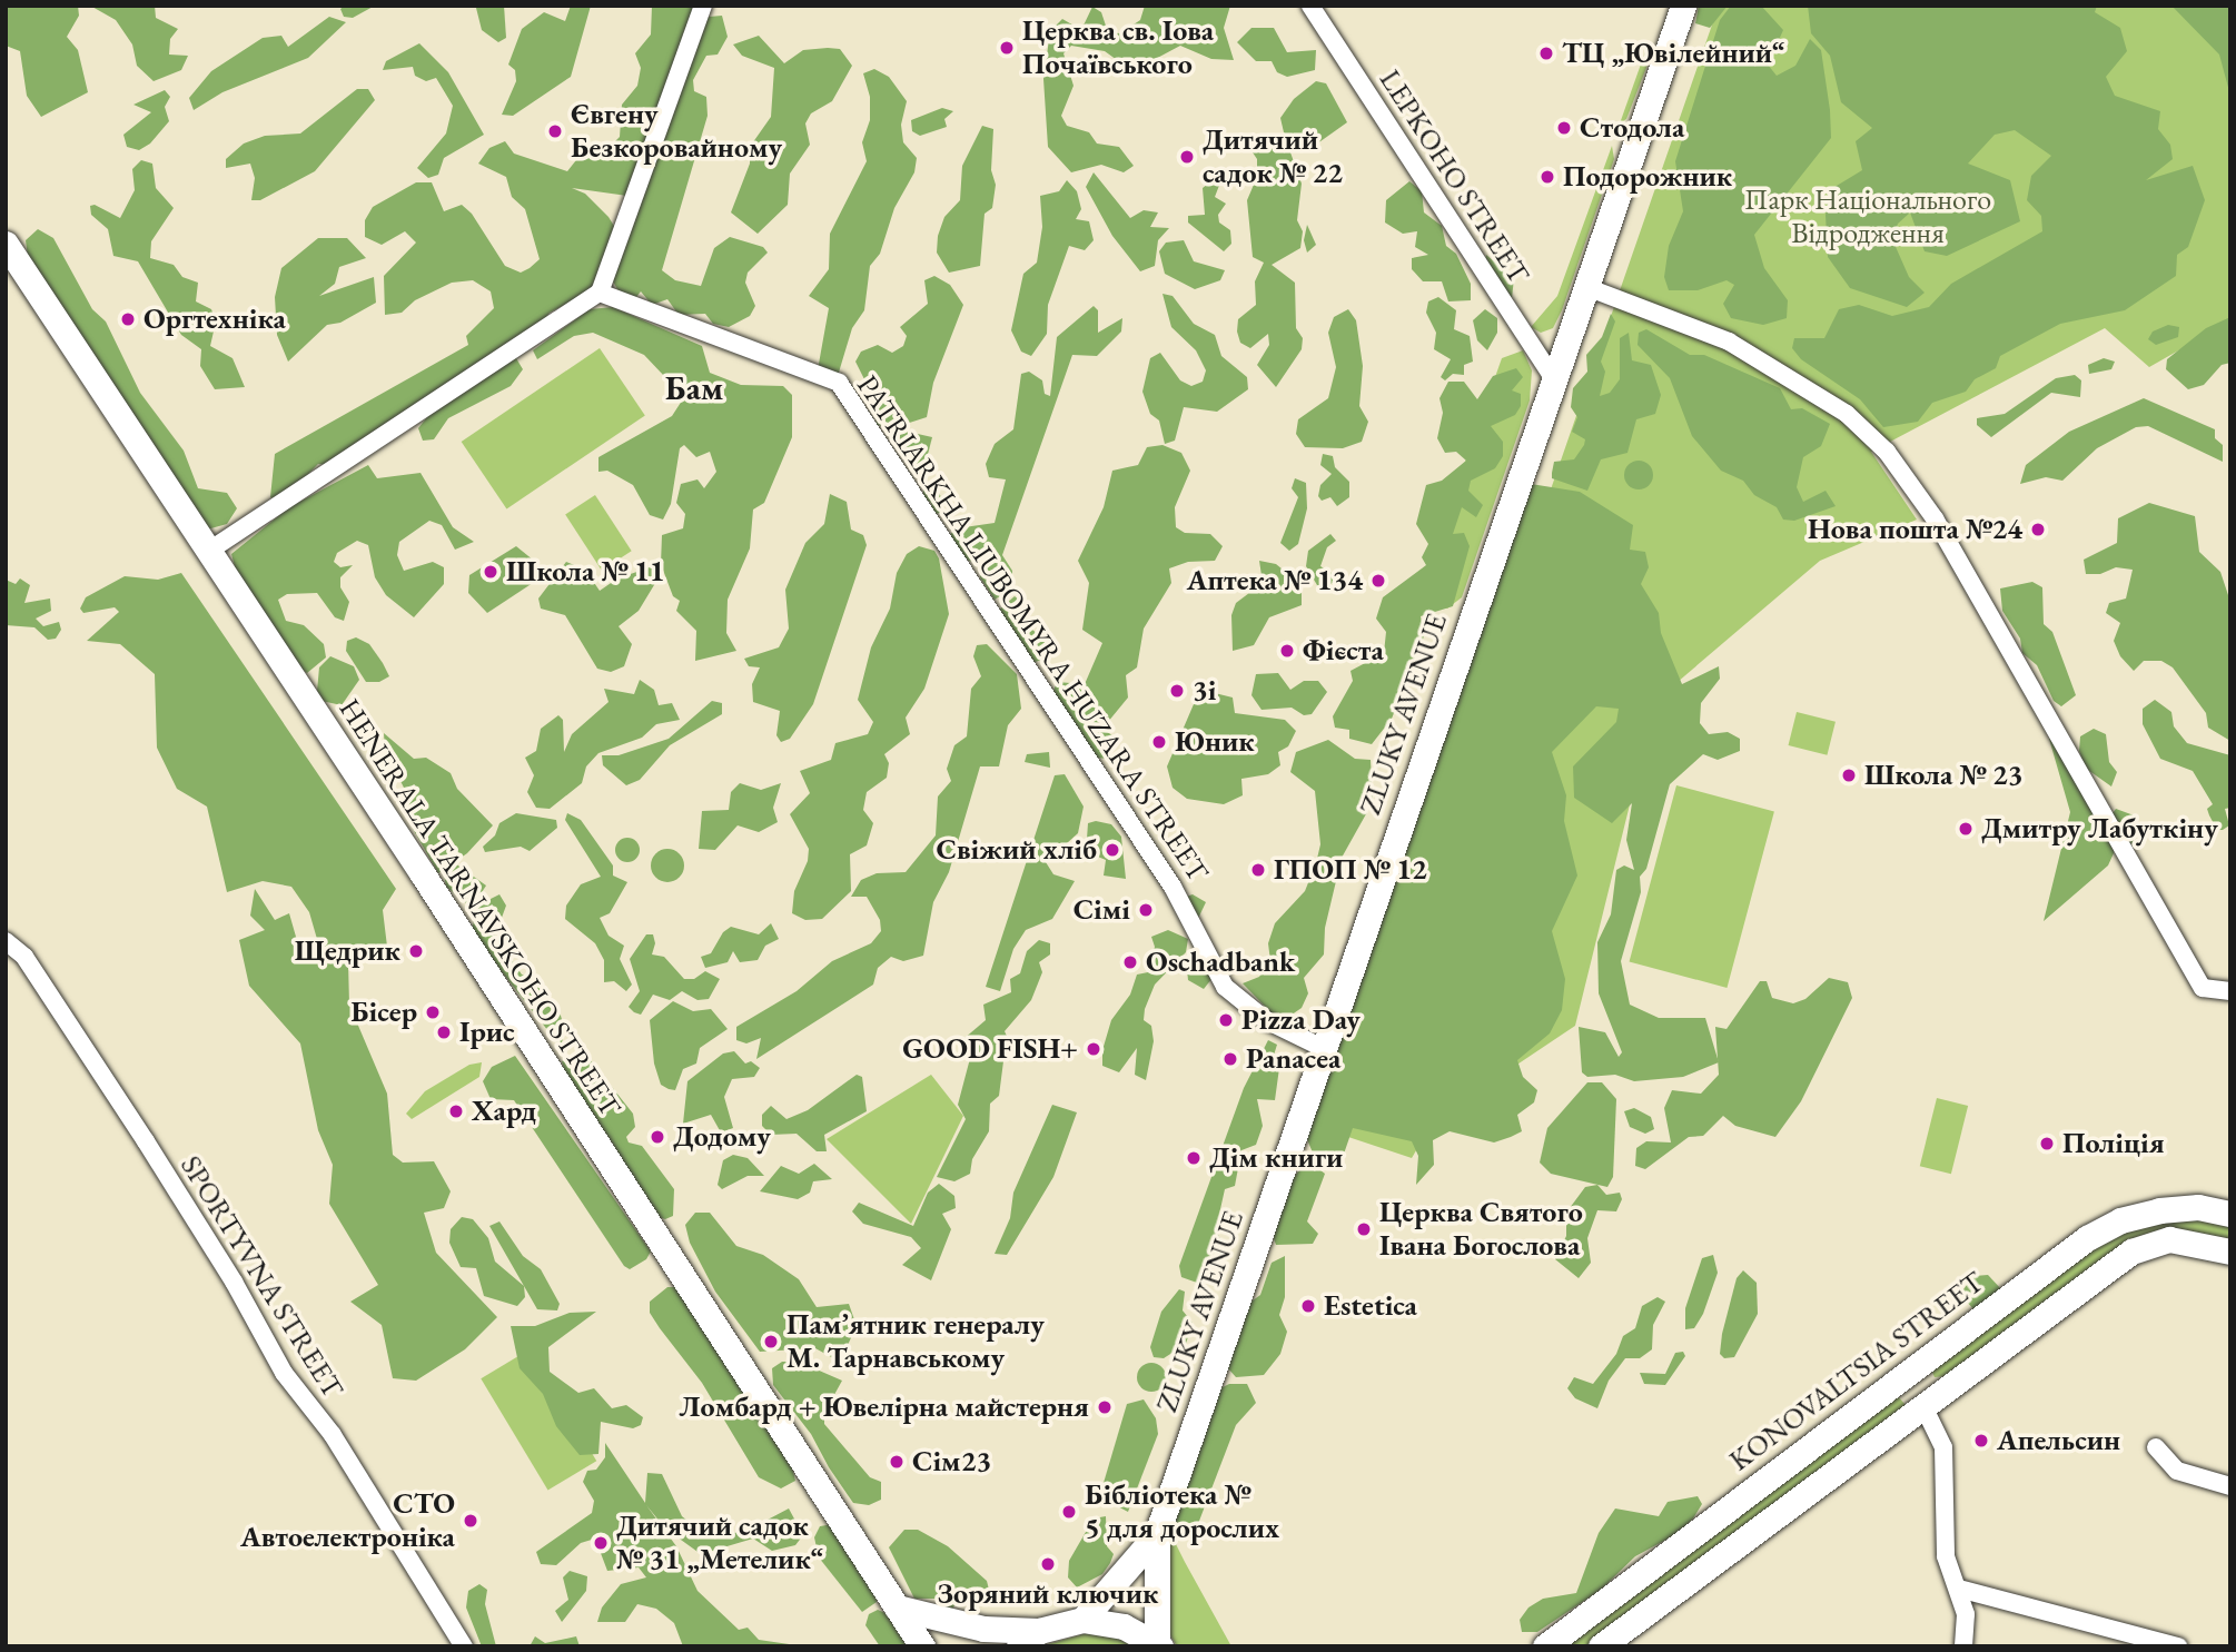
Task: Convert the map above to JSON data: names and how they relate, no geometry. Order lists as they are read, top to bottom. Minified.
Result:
{"streets":{"main road":["ZLUKY AVENUE","HENERALA TARNAVSKOHO STREET","KONOVALTSIA STREET"],"street":["LEPKOHO STREET","PATRIARKHA LIUBOMYRA HUZARA STREET","SPORTYVNA STREET"]},"crossings":[["LEPKOHO STREET","ZLUKY AVENUE"],["PATRIARKHA LIUBOMYRA HUZARA STREET","ZLUKY AVENUE"]],"districts":["Бам"],"parks":["Парк Національного Відродження"],"places":["Церква св. Іова Почаївського","ТЦ „Ювілейний“","Стодола","Євгену Безкоровайному","Дитячий садок № 22","Подорожник","Оргтехніка","Нова пошта №24","Школа № 11","Аптека № 134","Фієста","3i","Юник","Школа № 23","Дмитру Лабуткіну","Свіжий хліб","ГПОП № 12","Сімі","Щедрик","Oschadbank","Бісер","Pizza Day","Ірис","GOOD FISH+","Panacea","Хард","Додому","Поліція","Дім книги","Церква Святого Івана Богослова","Estetica","Пам’ятник генералу М. Тарнавському","Ломбард + Ювелірна майстерня","Апельсин","Сім23","Бібліотека № 5 для дорослих","СТО Автоелектроніка","Дитячий садок № 31 „Метелик“","Зоряний ключик"]}
